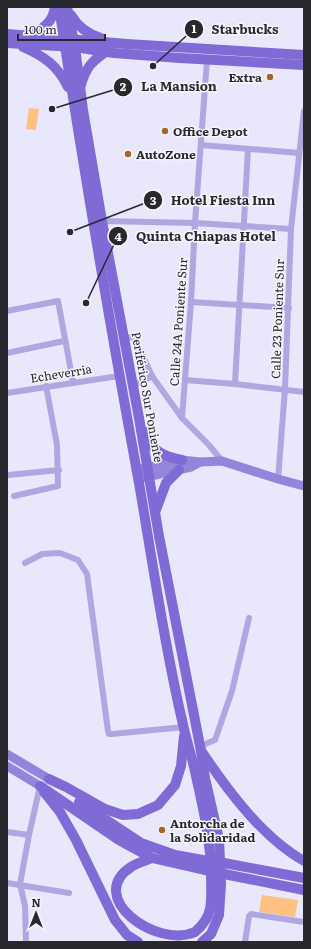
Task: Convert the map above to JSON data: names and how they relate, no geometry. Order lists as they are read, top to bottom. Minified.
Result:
{"streets":{"main road":["Periférico Sur Poniente"],"street":["Calle 23 Poniente Sur","Calle 24A Poniente Sur","Echeverria"]},"crossings":[["Echeverria","Periférico Sur Poniente"]],"places":["Starbucks","Extra","La Mansion","Office Depot","AutoZone","Hotel Fiesta Inn","Quinta Chiapas Hotel","Antorcha de la Solidaridad"],"scale_bar":"100 m","north":"top"}
